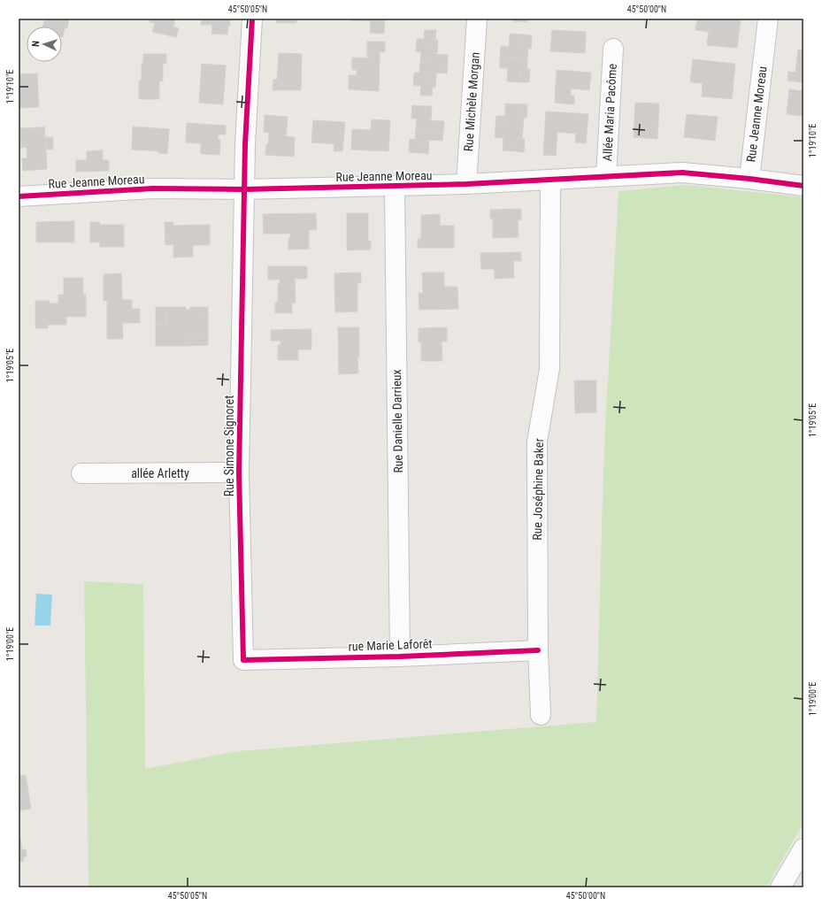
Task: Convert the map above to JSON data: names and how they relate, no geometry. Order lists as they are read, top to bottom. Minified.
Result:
{"streets":{"street":["Rue Michèle Morgan","Allée Maria Pacôme","Rue Jeanne Moreau","Rue Danielle Darrieux","Rue Simone Signoret","allée Arletty","Rue Joséphine Baker","rue Marie Laforêt"]},"crossings":[["Rue Michèle Morgan","Rue Jeanne Moreau"],["Allée Maria Pacôme","Rue Jeanne Moreau"],["Rue Jeanne Moreau","Rue Danielle Darrieux"],["Rue Jeanne Moreau","Rue Simone Signoret"],["Rue Jeanne Moreau","Rue Joséphine Baker"],["Rue Danielle Darrieux","rue Marie Laforêt"],["Rue Simone Signoret","allée Arletty"],["Rue Simone Signoret","rue Marie Laforêt"],["Rue Joséphine Baker","rue Marie Laforêt"]],"north":"left","coordinates":["45°50'05\"N","45°50'00\"N","1°19'10\"E","1°19'05\"E","1°19'00\"E"]}
